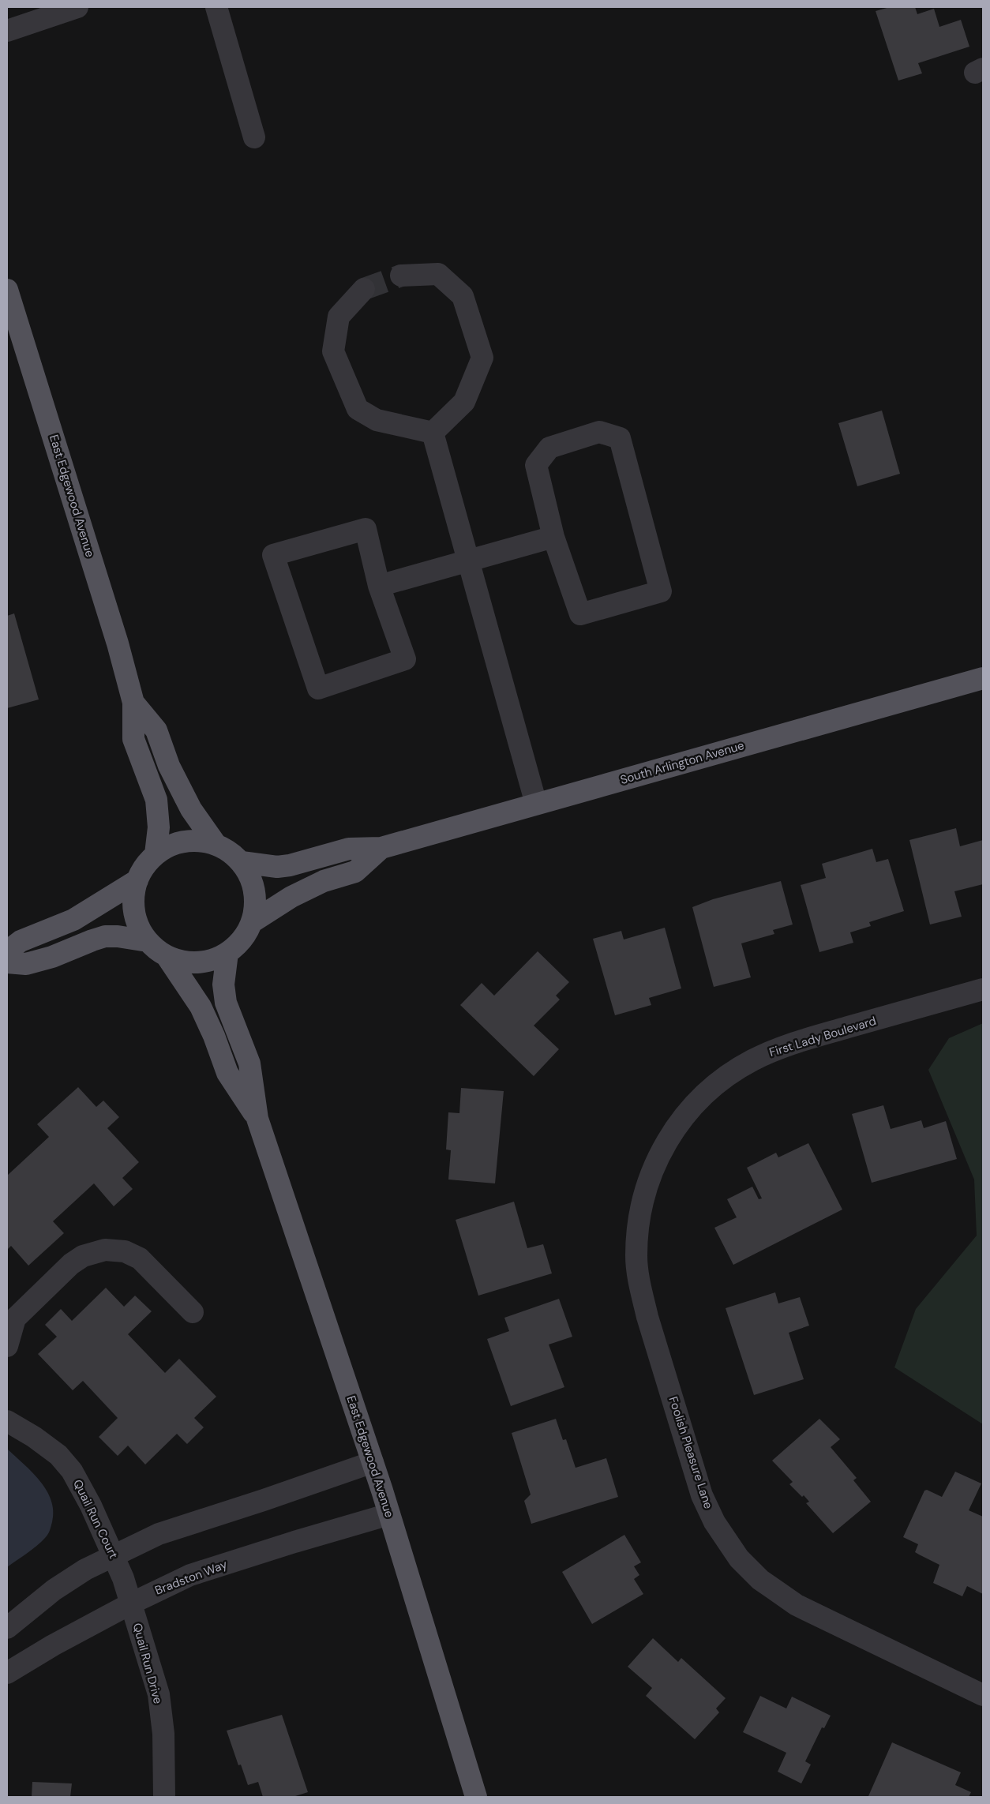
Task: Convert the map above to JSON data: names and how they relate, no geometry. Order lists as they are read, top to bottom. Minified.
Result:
{"streets":{"main road":["East Edgewood Avenue","South Arlington Avenue"],"street":["First Lady Boulevard","Foolish Pleasure Lane","Quail Run Court","Bradston Way","Quail Run Drive"]},"crossings":[["East Edgewood Avenue","Bradston Way"],["First Lady Boulevard","Foolish Pleasure Lane"],["Quail Run Court","Quail Run Drive"],["Bradston Way","Quail Run Drive"]]}
